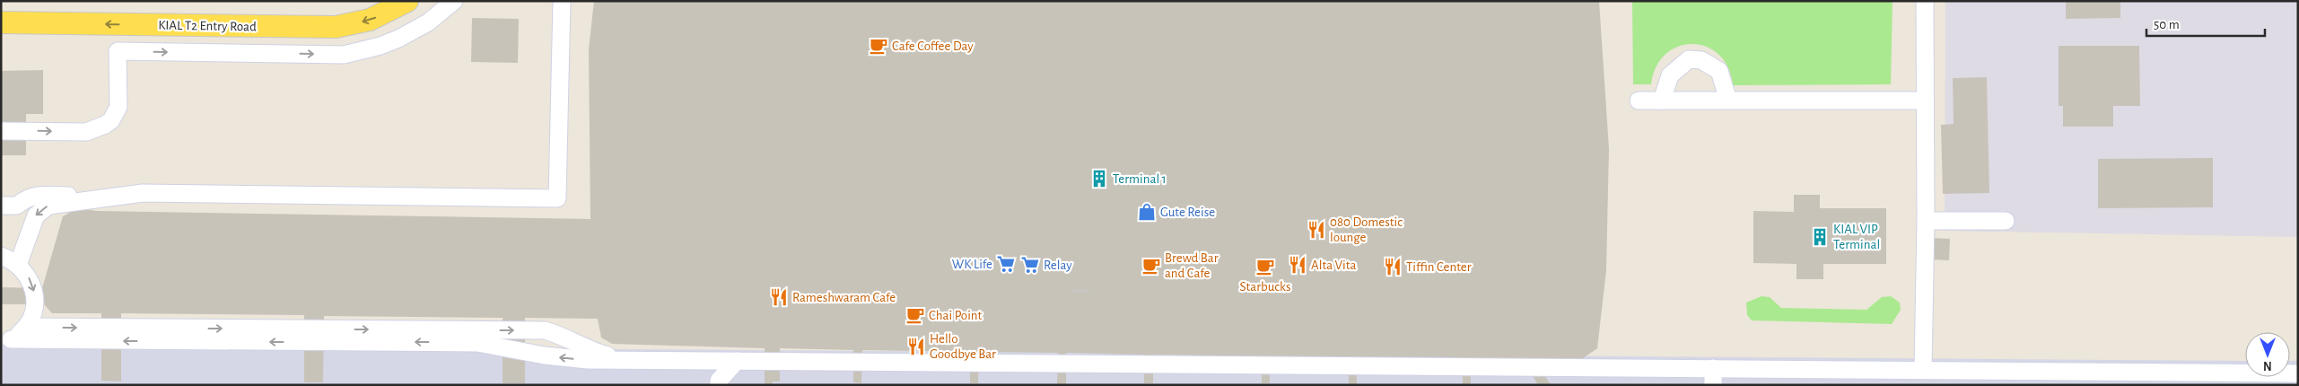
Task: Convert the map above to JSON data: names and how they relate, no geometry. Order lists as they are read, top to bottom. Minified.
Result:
{"streets":{"main road":["KIAL T2 Entry Road"]},"one_way":["KIAL T2 Entry Road"],"places":{"cafe":["Cafe Coffee Day","Brewd Bar and Cafe","Starbucks","Chai Point"],"building":["Terminal 1","KIAL VIP Terminal"],"shop":["Gute Reise"],"restaurant":["080 Domestic lounge","Alta Vita","Tiffin Center","Rameshwaram Cafe","Hello Goodbye Bar"],"supermarket":["WK Life","Relay"]},"scale_bar":"50 m","north":"bottom"}
